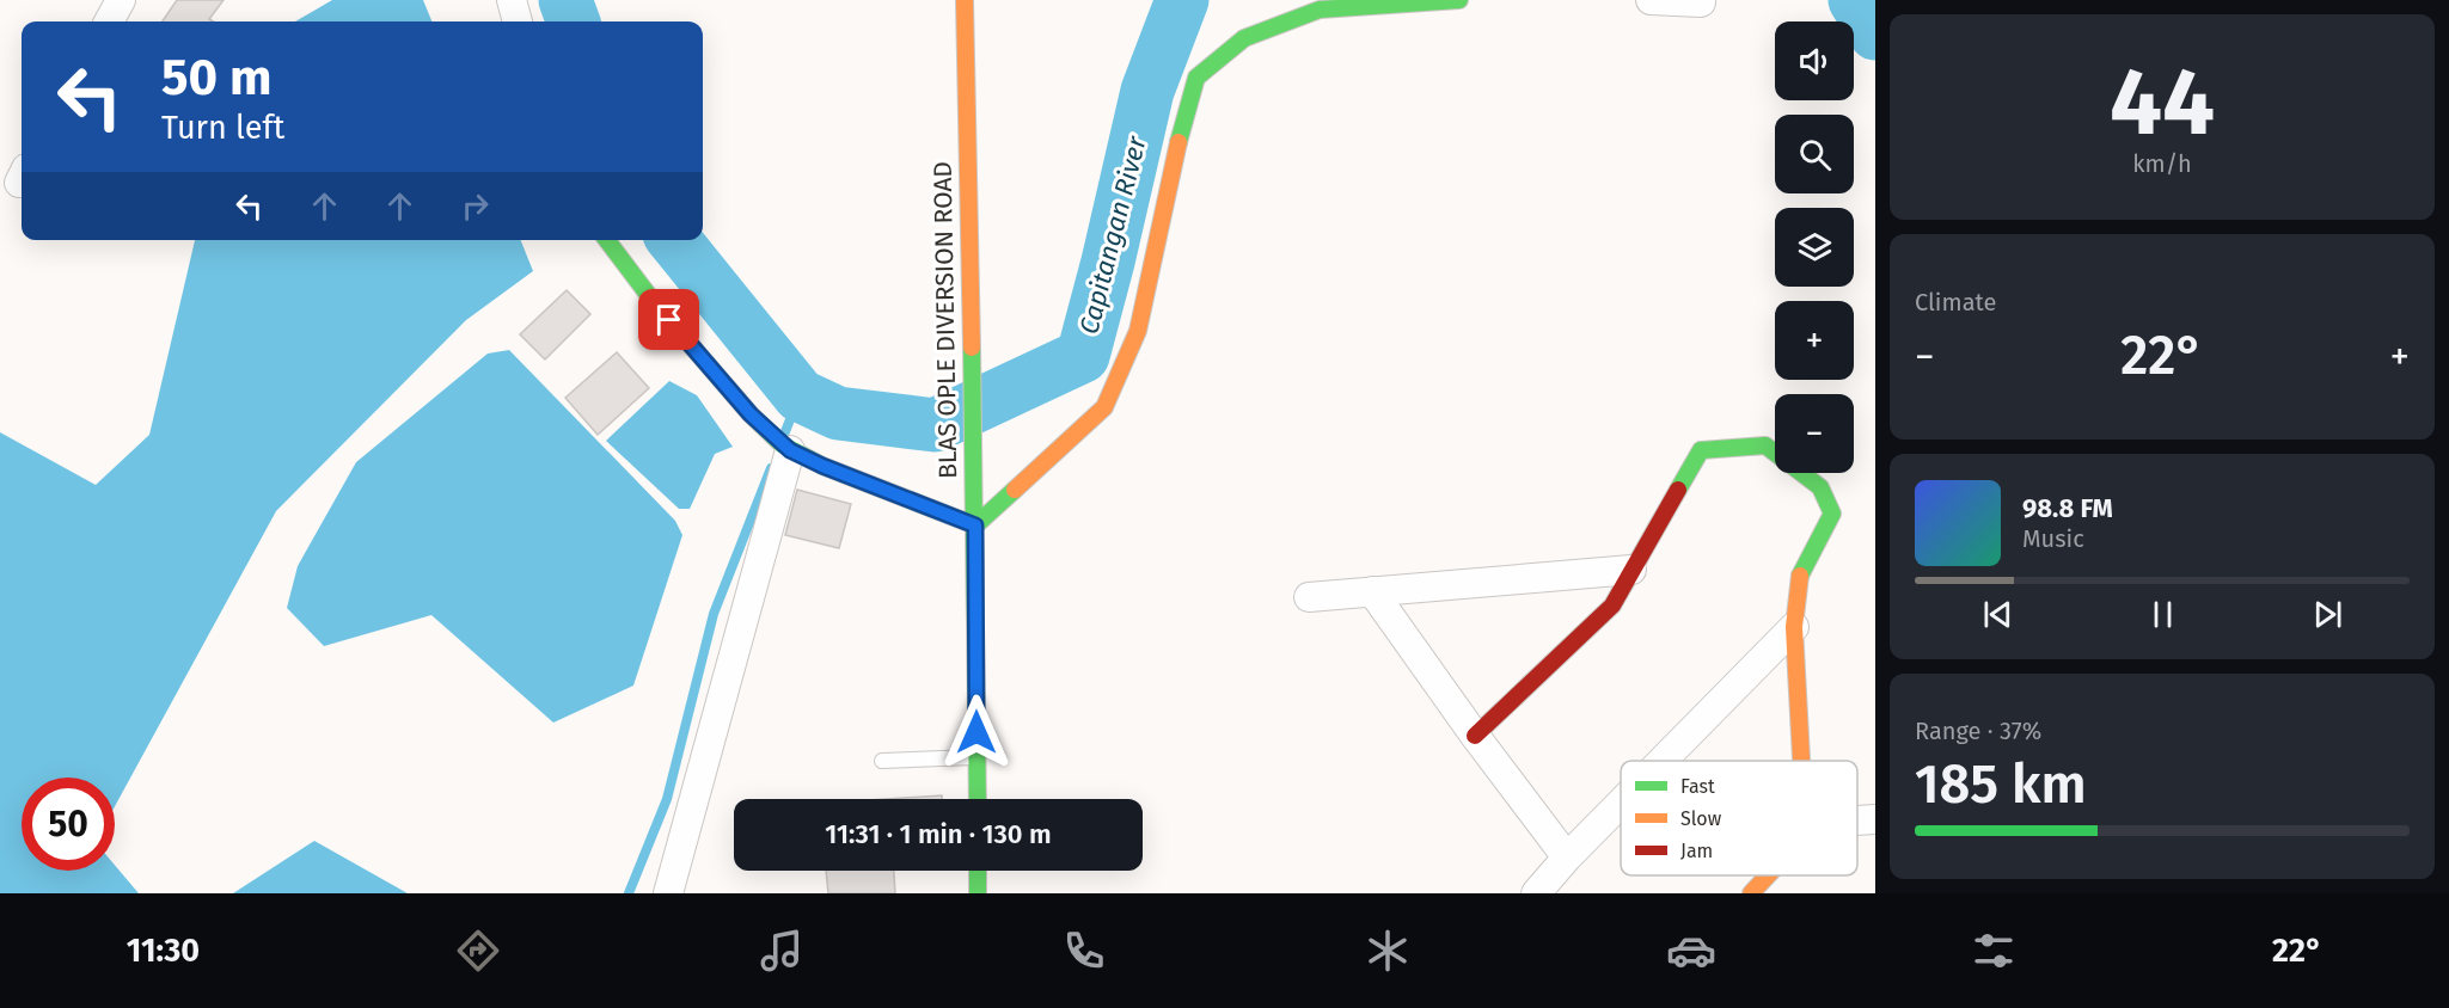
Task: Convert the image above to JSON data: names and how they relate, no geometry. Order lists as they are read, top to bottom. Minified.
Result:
{"streets":{"street":["BLAS OPLE DIVERSION ROAD"]},"water":["Capitangan River"],"legend":["Fast","Slow","Jam"],"page":{"tile":[["44","km/h"],"Climate",["Range · 37%","185 km"]],"map_buttons":["+","−"],"turn":["50 m","Turn left"],"heat":["−","22°","+"],"song":["98.8 FM","Music"],"limit":"50","trip":"11:31 · 1 min · 130 m","tabs":["11:30","22°"]}}
